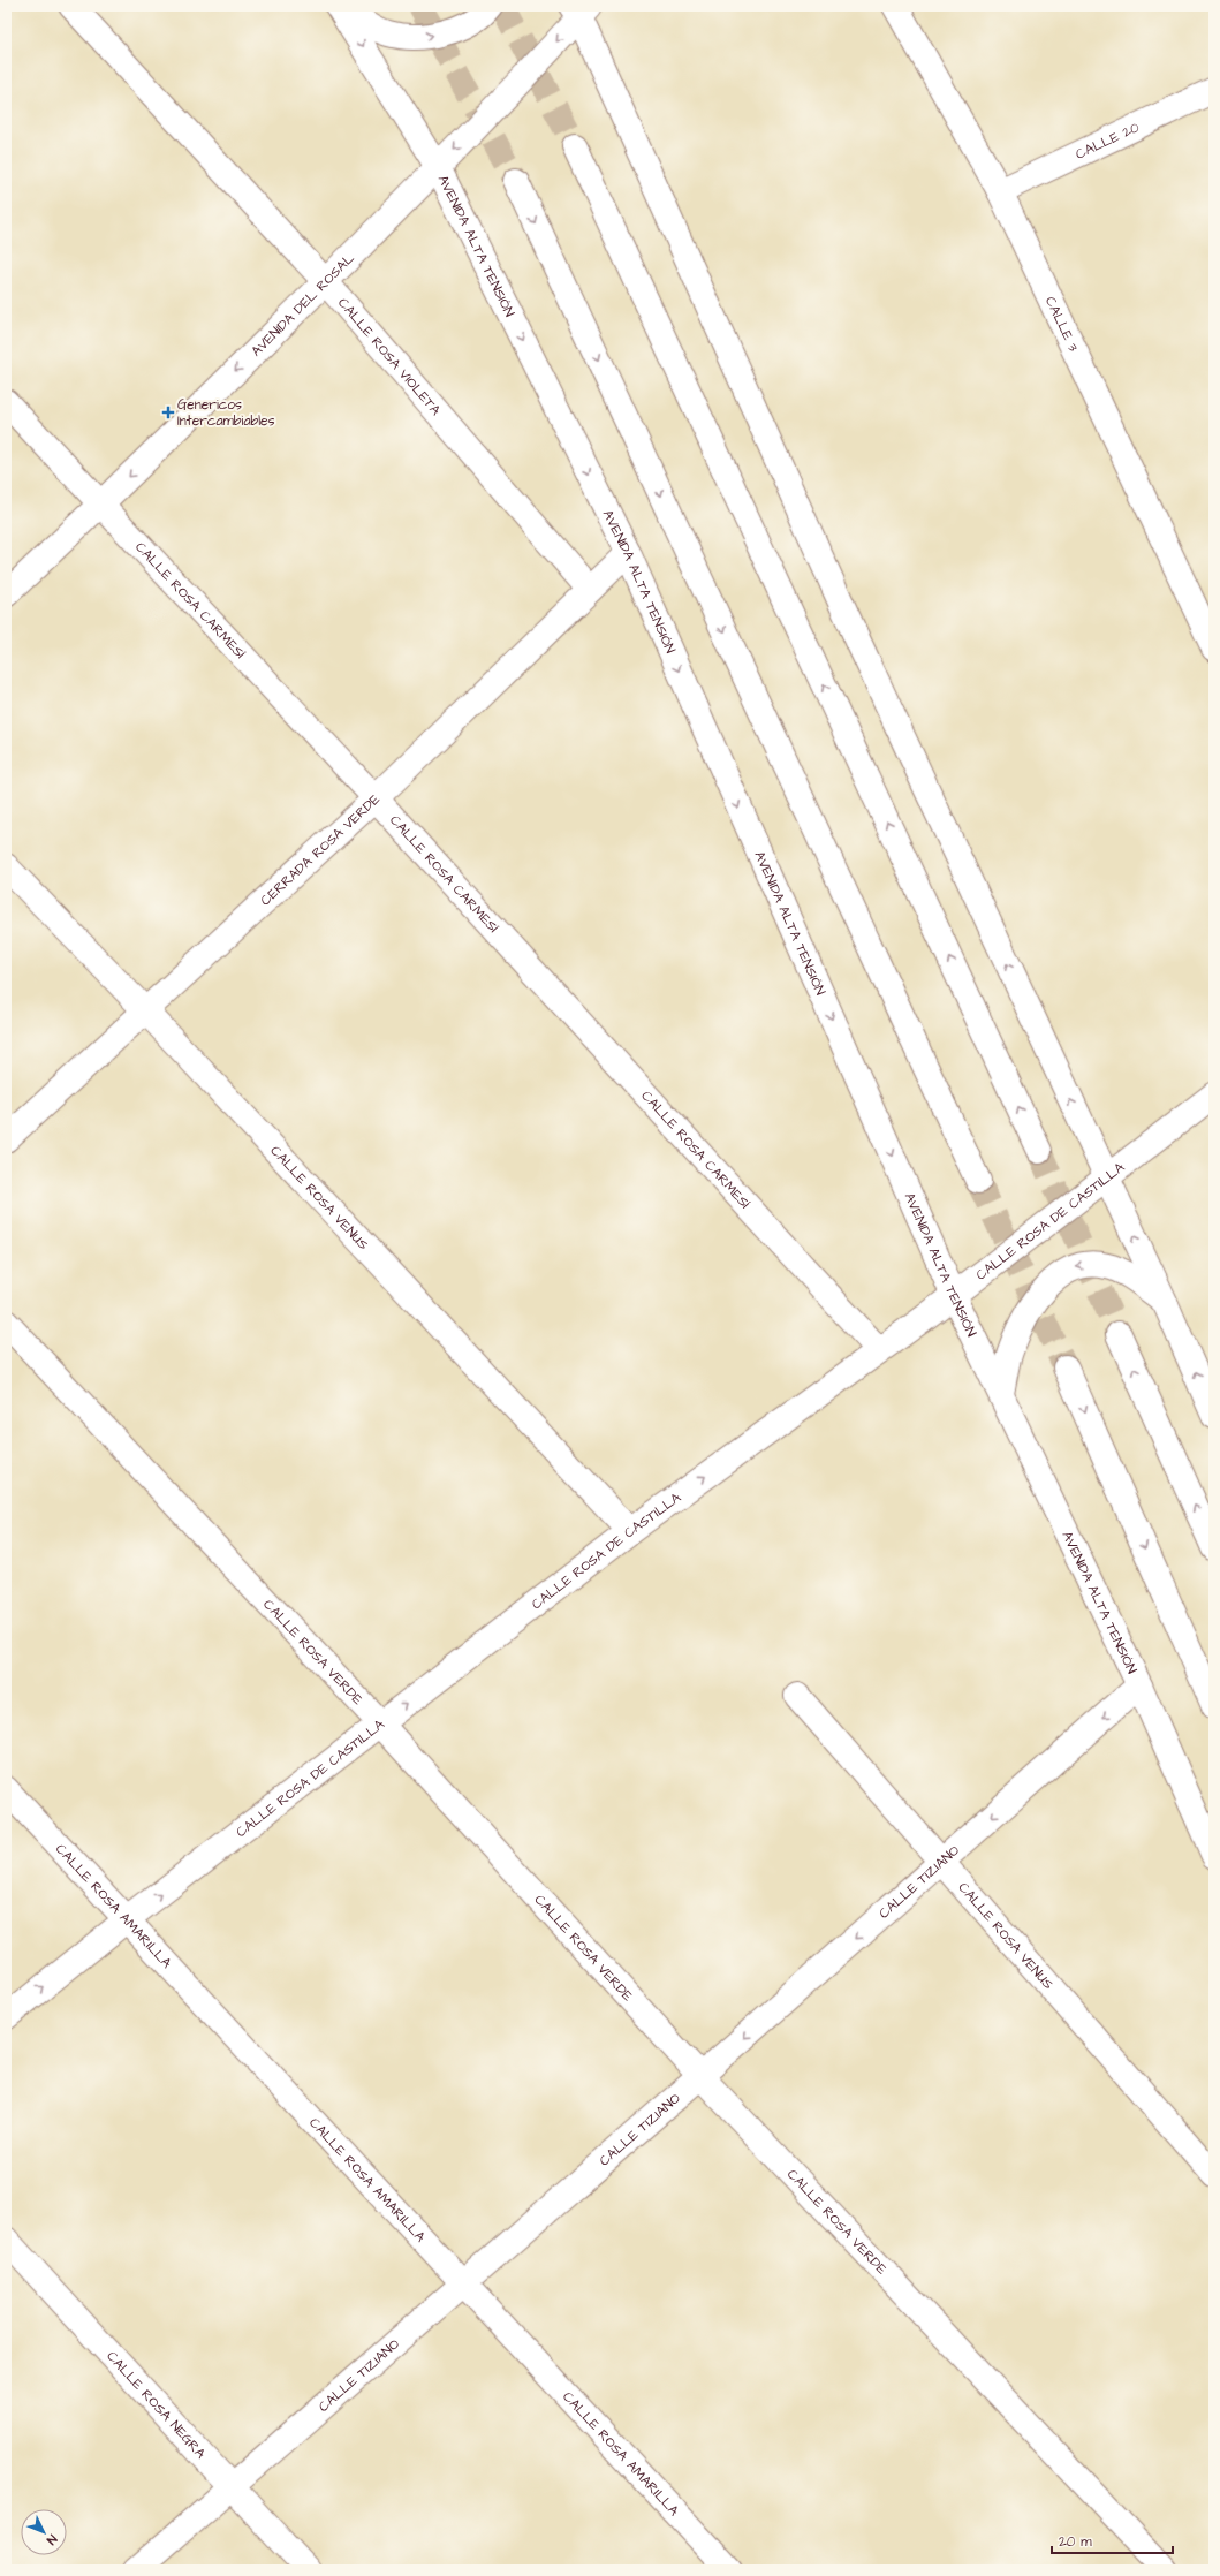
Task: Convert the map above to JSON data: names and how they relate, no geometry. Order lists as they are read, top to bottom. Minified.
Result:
{"streets":{"street":["CALLE 20","AVENIDA ALTA TENSIÓN","AVENIDA DEL ROSAL","CALLE 3","CALLE ROSA VIOLETA","CALLE ROSA CARMESÍ","CERRADA ROSA VERDE","CALLE ROSA VENUS","CALLE ROSA DE CASTILLA","CALLE ROSA VERDE","CALLE TIZIANO","CALLE ROSA AMARILLA","CALLE ROSA NEGRA"]},"crossings":[["CALLE 20","CALLE 3"],["AVENIDA ALTA TENSIÓN","AVENIDA DEL ROSAL"],["AVENIDA ALTA TENSIÓN","CERRADA ROSA VERDE"],["AVENIDA ALTA TENSIÓN","CALLE ROSA DE CASTILLA"],["AVENIDA ALTA TENSIÓN","CALLE TIZIANO"],["AVENIDA DEL ROSAL","CALLE ROSA VIOLETA"],["AVENIDA DEL ROSAL","CALLE ROSA CARMESÍ"],["CALLE ROSA VIOLETA","CERRADA ROSA VERDE"],["CALLE ROSA CARMESÍ","CERRADA ROSA VERDE"],["CALLE ROSA CARMESÍ","CALLE ROSA DE CASTILLA"],["CERRADA ROSA VERDE","CALLE ROSA VENUS"],["CALLE ROSA VENUS","CALLE ROSA DE CASTILLA"],["CALLE ROSA VENUS","CALLE TIZIANO"],["CALLE ROSA DE CASTILLA","CALLE ROSA VERDE"],["CALLE ROSA DE CASTILLA","CALLE ROSA AMARILLA"],["CALLE ROSA VERDE","CALLE TIZIANO"],["CALLE TIZIANO","CALLE ROSA AMARILLA"],["CALLE TIZIANO","CALLE ROSA NEGRA"]],"one_way":["AVENIDA DEL ROSAL","CALLE ROSA DE CASTILLA","CALLE TIZIANO"],"places":{"health":["Genericos Intercambiables"]},"scale_bar":"20 m","north":"bottom right"}
